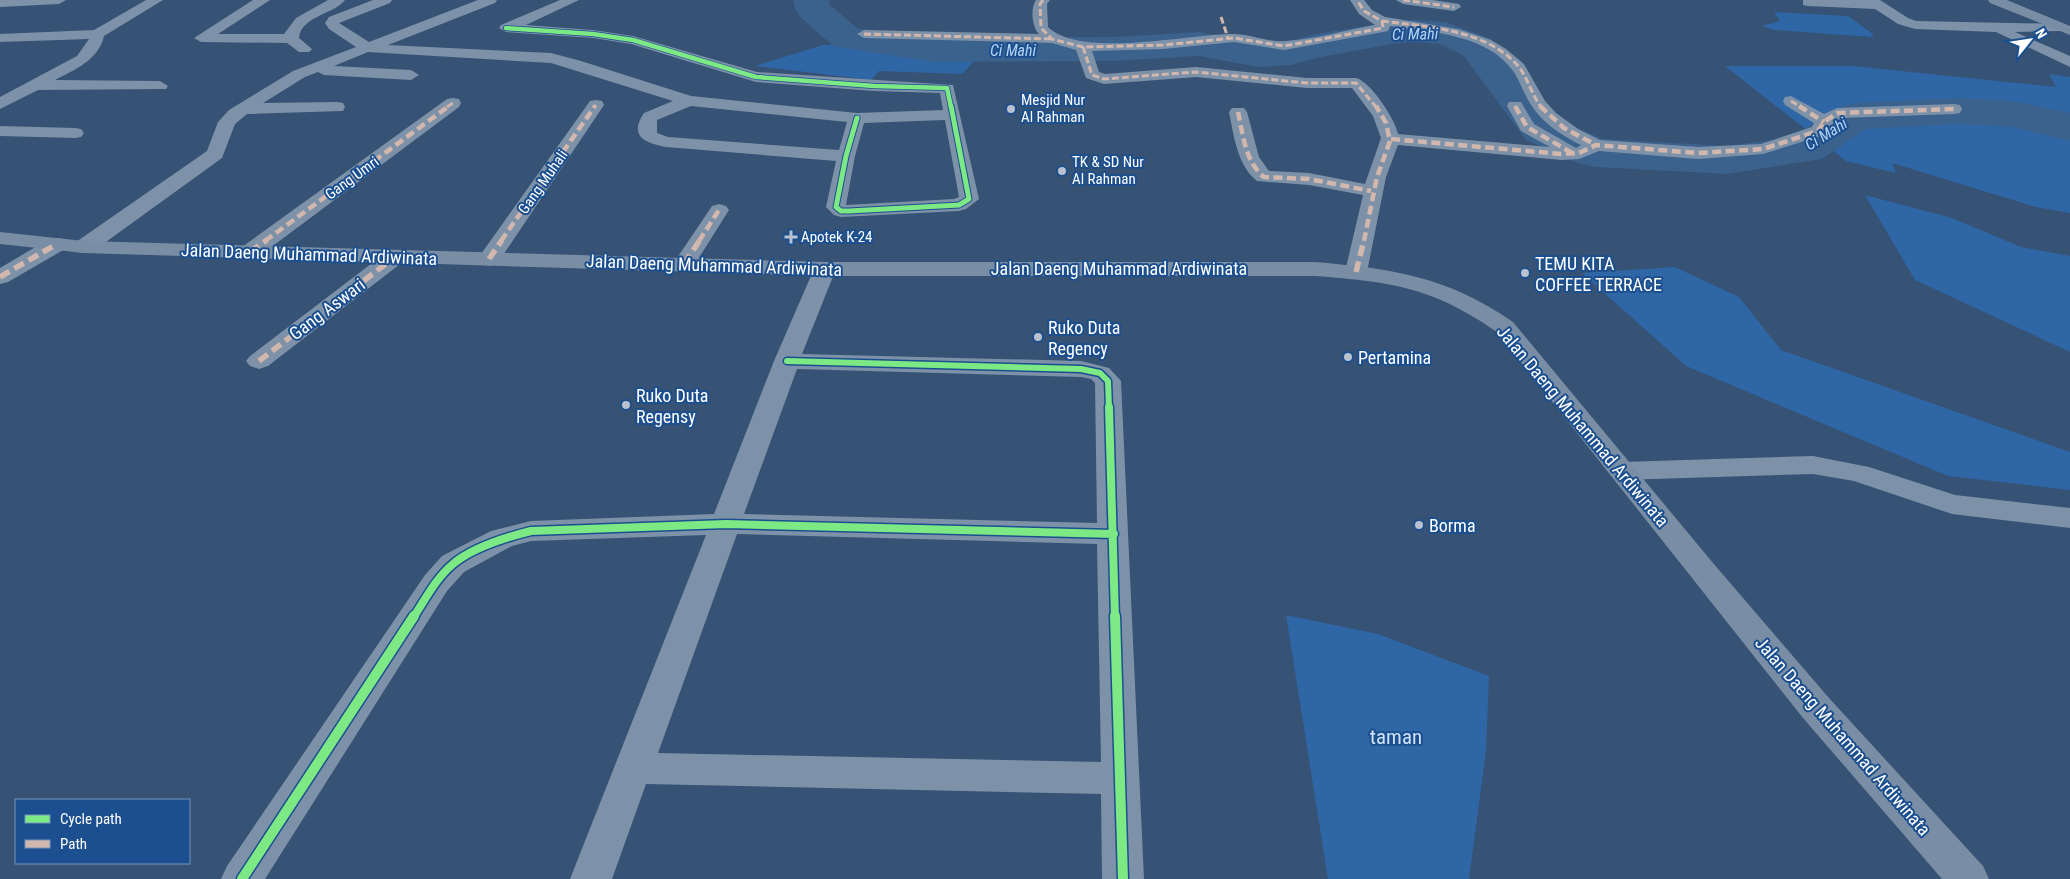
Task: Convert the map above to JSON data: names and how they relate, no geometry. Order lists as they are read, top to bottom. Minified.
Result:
{"streets":{"main road":["Jalan Daeng Muhammad Ardiwinata"],"street":["Gang Umri","Gang Muhali","Gang Aswari"]},"crossings":[["Gang Umri","Jalan Daeng Muhammad Ardiwinata"],["Gang Muhali","Jalan Daeng Muhammad Ardiwinata"],["Jalan Daeng Muhammad Ardiwinata","Gang Aswari"]],"water":["Ci Mahi"],"parks":["taman"],"places":{"other":["Mesjid Nur Al Rahman","TK & SD Nur Al Rahman","TEMU KITA COFFEE TERRACE","Ruko Duta Regency","Pertamina","Ruko Duta Regensy","Borma"],"health":["Apotek K-24"]},"legend":["Cycle path","Path"],"north":"top right"}
